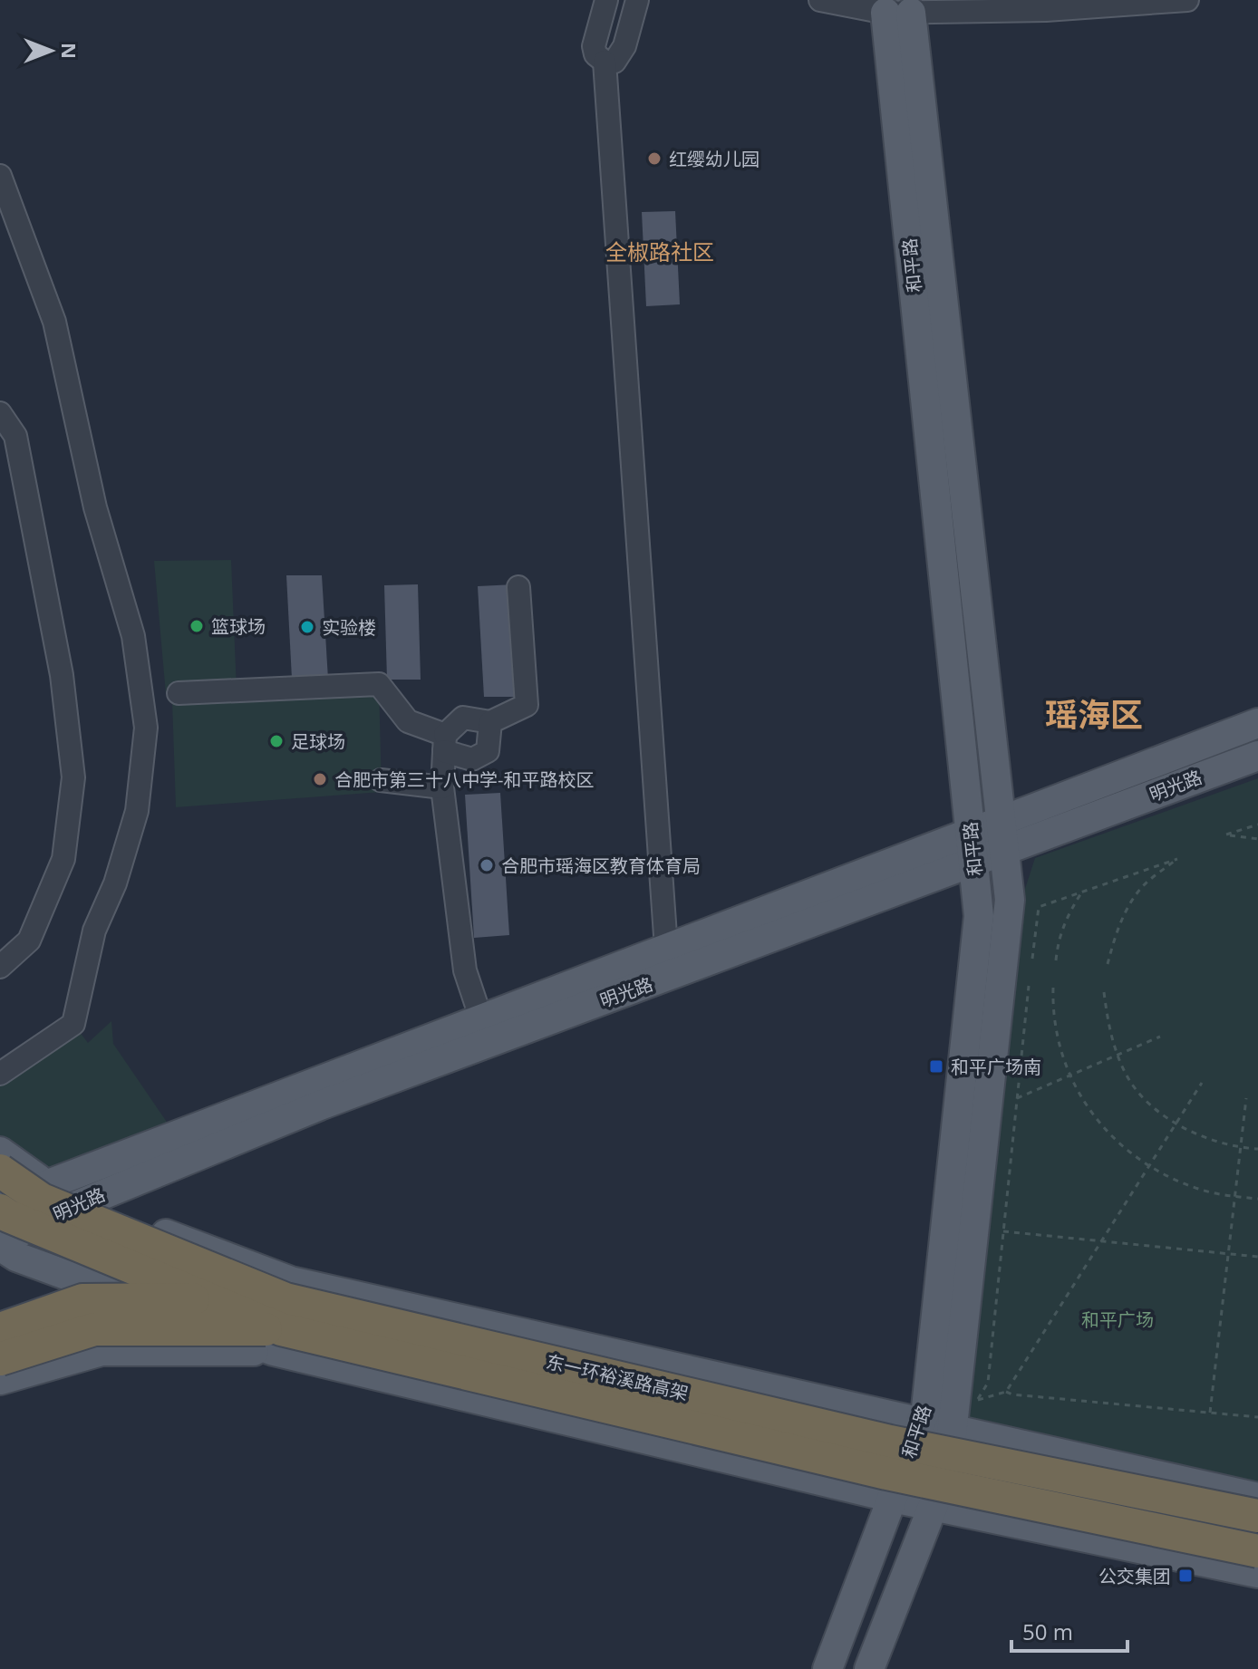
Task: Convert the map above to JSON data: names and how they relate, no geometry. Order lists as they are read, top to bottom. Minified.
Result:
{"streets":{"highway":["东一环裕溪路高架"],"main road":["和平路","明光路"]},"crossings":[["和平路","明光路"],["明光路","东一环裕溪路高架"]],"districts":["全椒路社区","瑶海区"],"parks":["和平广场"],"places":{"other":["红缨幼儿园","篮球场","实验楼","足球场","合肥市第三十八中学-和平路校区","合肥市瑶海区教育体育局"],"transit":["和平广场南","公交集团"]},"scale_bar":"50 m","north":"right"}
